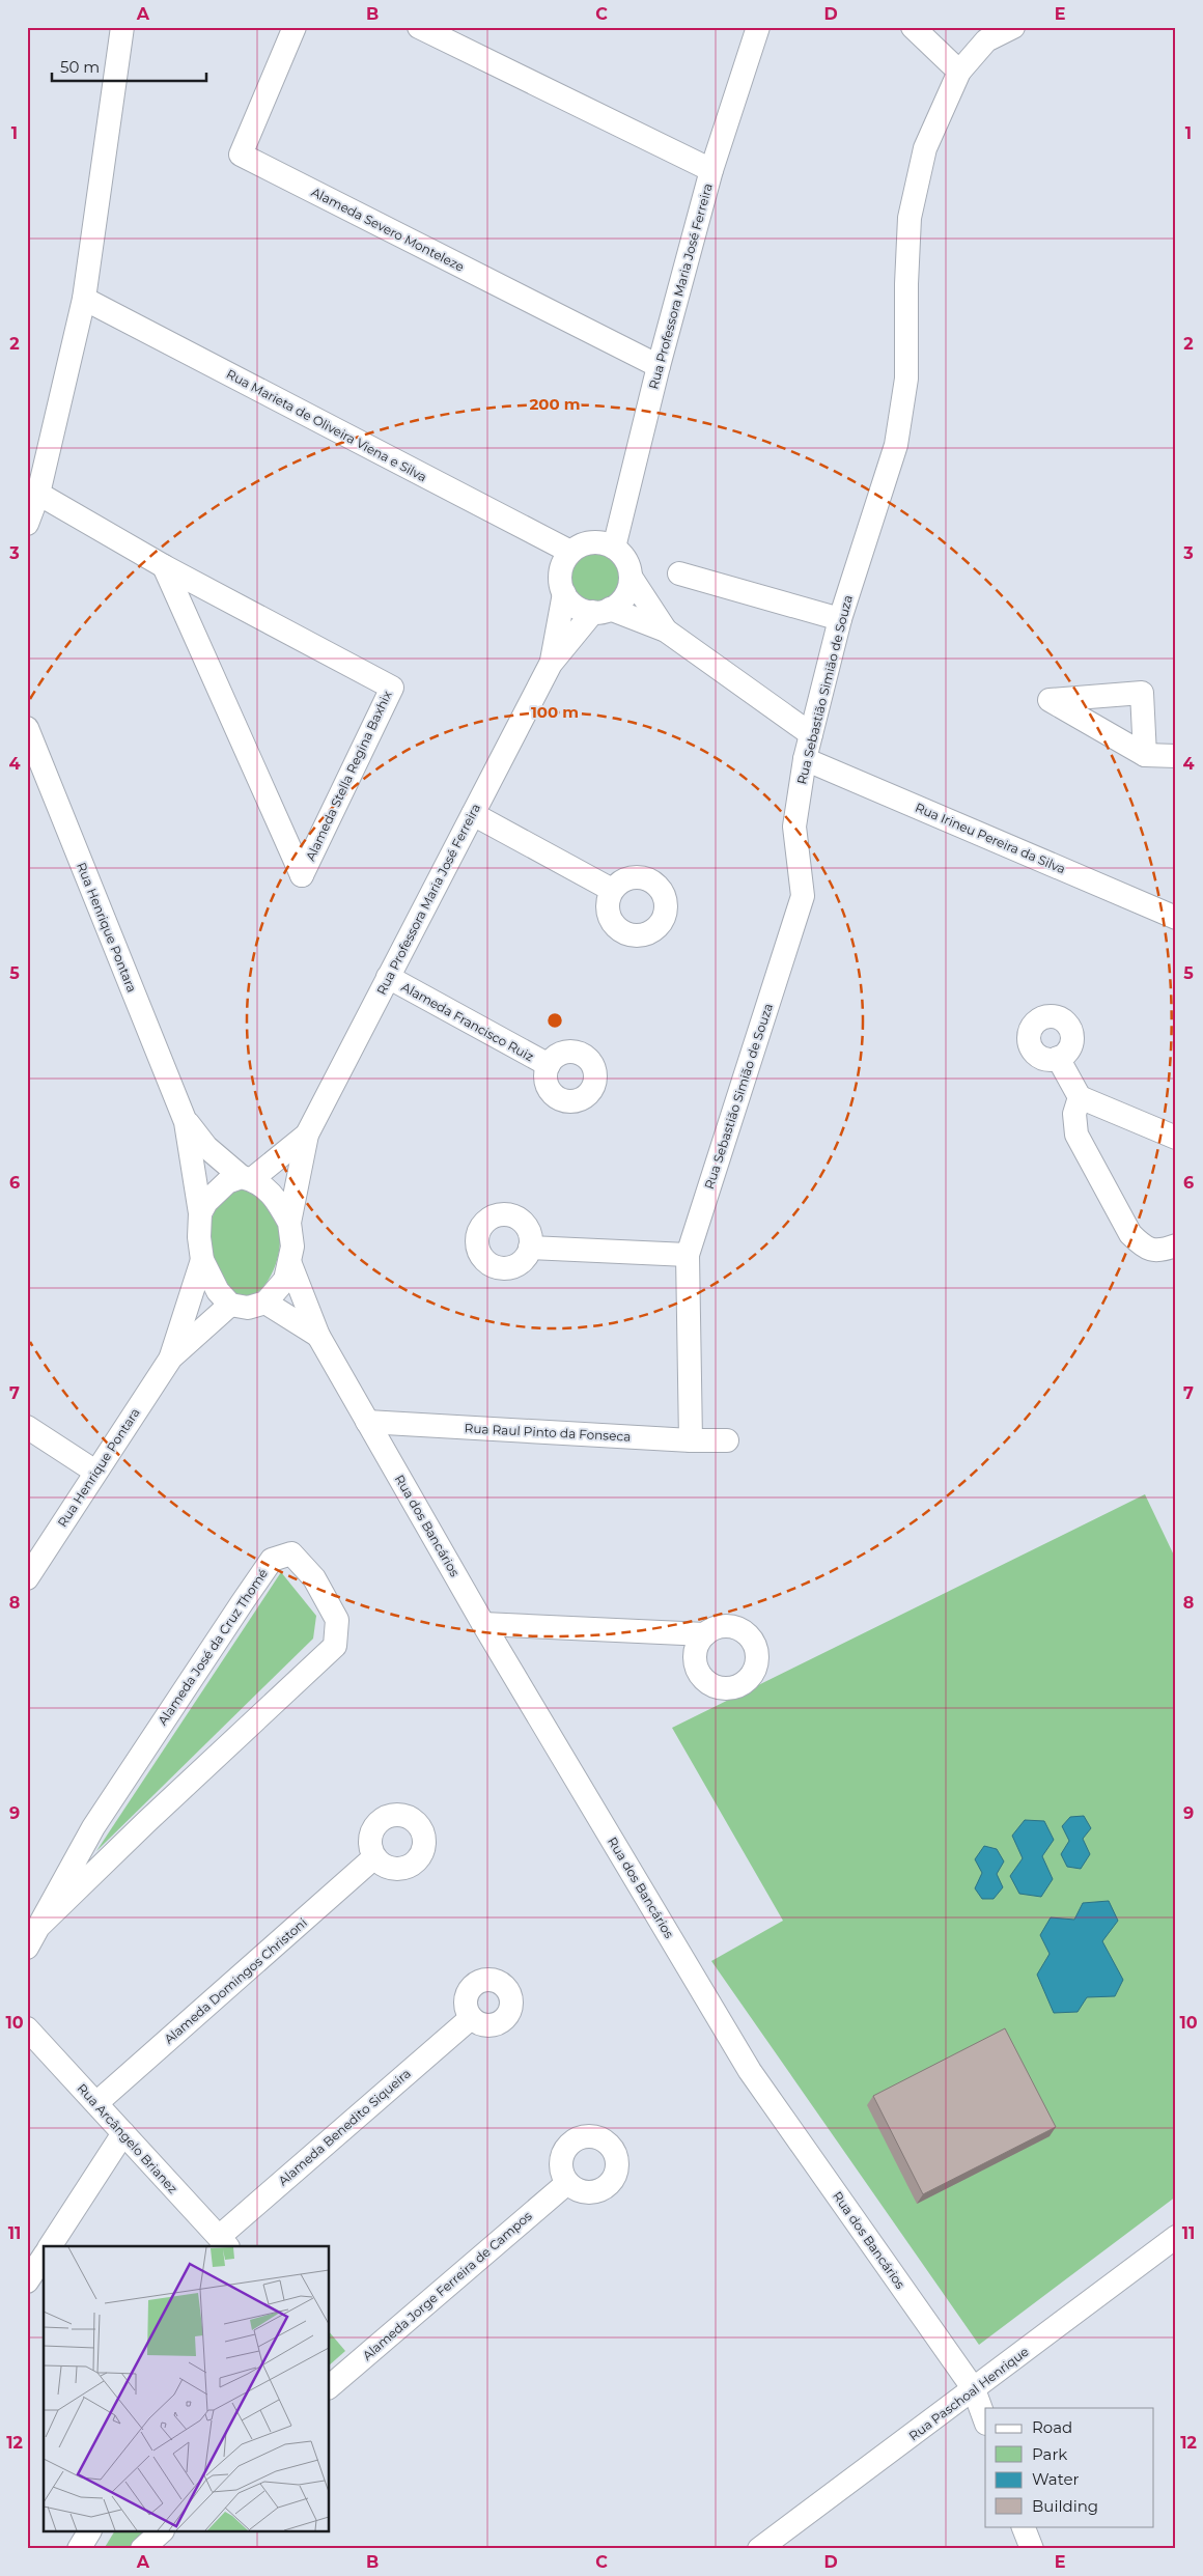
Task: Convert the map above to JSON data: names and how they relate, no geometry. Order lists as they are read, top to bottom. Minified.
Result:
{"streets":{"street":["Alameda Severo Monteleze","Rua Professora Maria José Ferreira","Rua Marieta de Oliveira Viena e Silva","Rua Sebastião Simião de Souza","Alameda Stella Regina Baxhix","Rua Irineu Pereira da Silva","Rua Henrique Pontara","Alameda Francisco Ruiz","Rua Raul Pinto da Fonseca","Rua dos Bancários","Alameda José da Cruz Thomé","Alameda Domingos Christoni","Alameda Benedito Siqueira","Rua Arcângelo Brianez","Alameda Jorge Ferreira de Campos","Rua Paschoal Henrique"]},"crossings":[["Alameda Severo Monteleze","Rua Professora Maria José Ferreira"],["Rua Professora Maria José Ferreira","Rua Marieta de Oliveira Viena e Silva"],["Rua Professora Maria José Ferreira","Rua Henrique Pontara"],["Rua Professora Maria José Ferreira","Alameda Francisco Ruiz"],["Rua Professora Maria José Ferreira","Rua dos Bancários"],["Rua Sebastião Simião de Souza","Rua Irineu Pereira da Silva"],["Rua Sebastião Simião de Souza","Rua Raul Pinto da Fonseca"],["Rua Henrique Pontara","Rua dos Bancários"],["Rua Raul Pinto da Fonseca","Rua dos Bancários"],["Rua dos Bancários","Rua Paschoal Henrique"],["Alameda Domingos Christoni","Rua Arcângelo Brianez"],["Alameda Benedito Siqueira","Rua Arcângelo Brianez"]],"legend":["Road","Park","Water","Building"],"scale_bar":"50 m","grid":{"columns":["A","B","C","D","E"],"rows":["1","2","3","4","5","6","7","8","9","10","11","12"]},"rings":["200 m","100 m"]}
